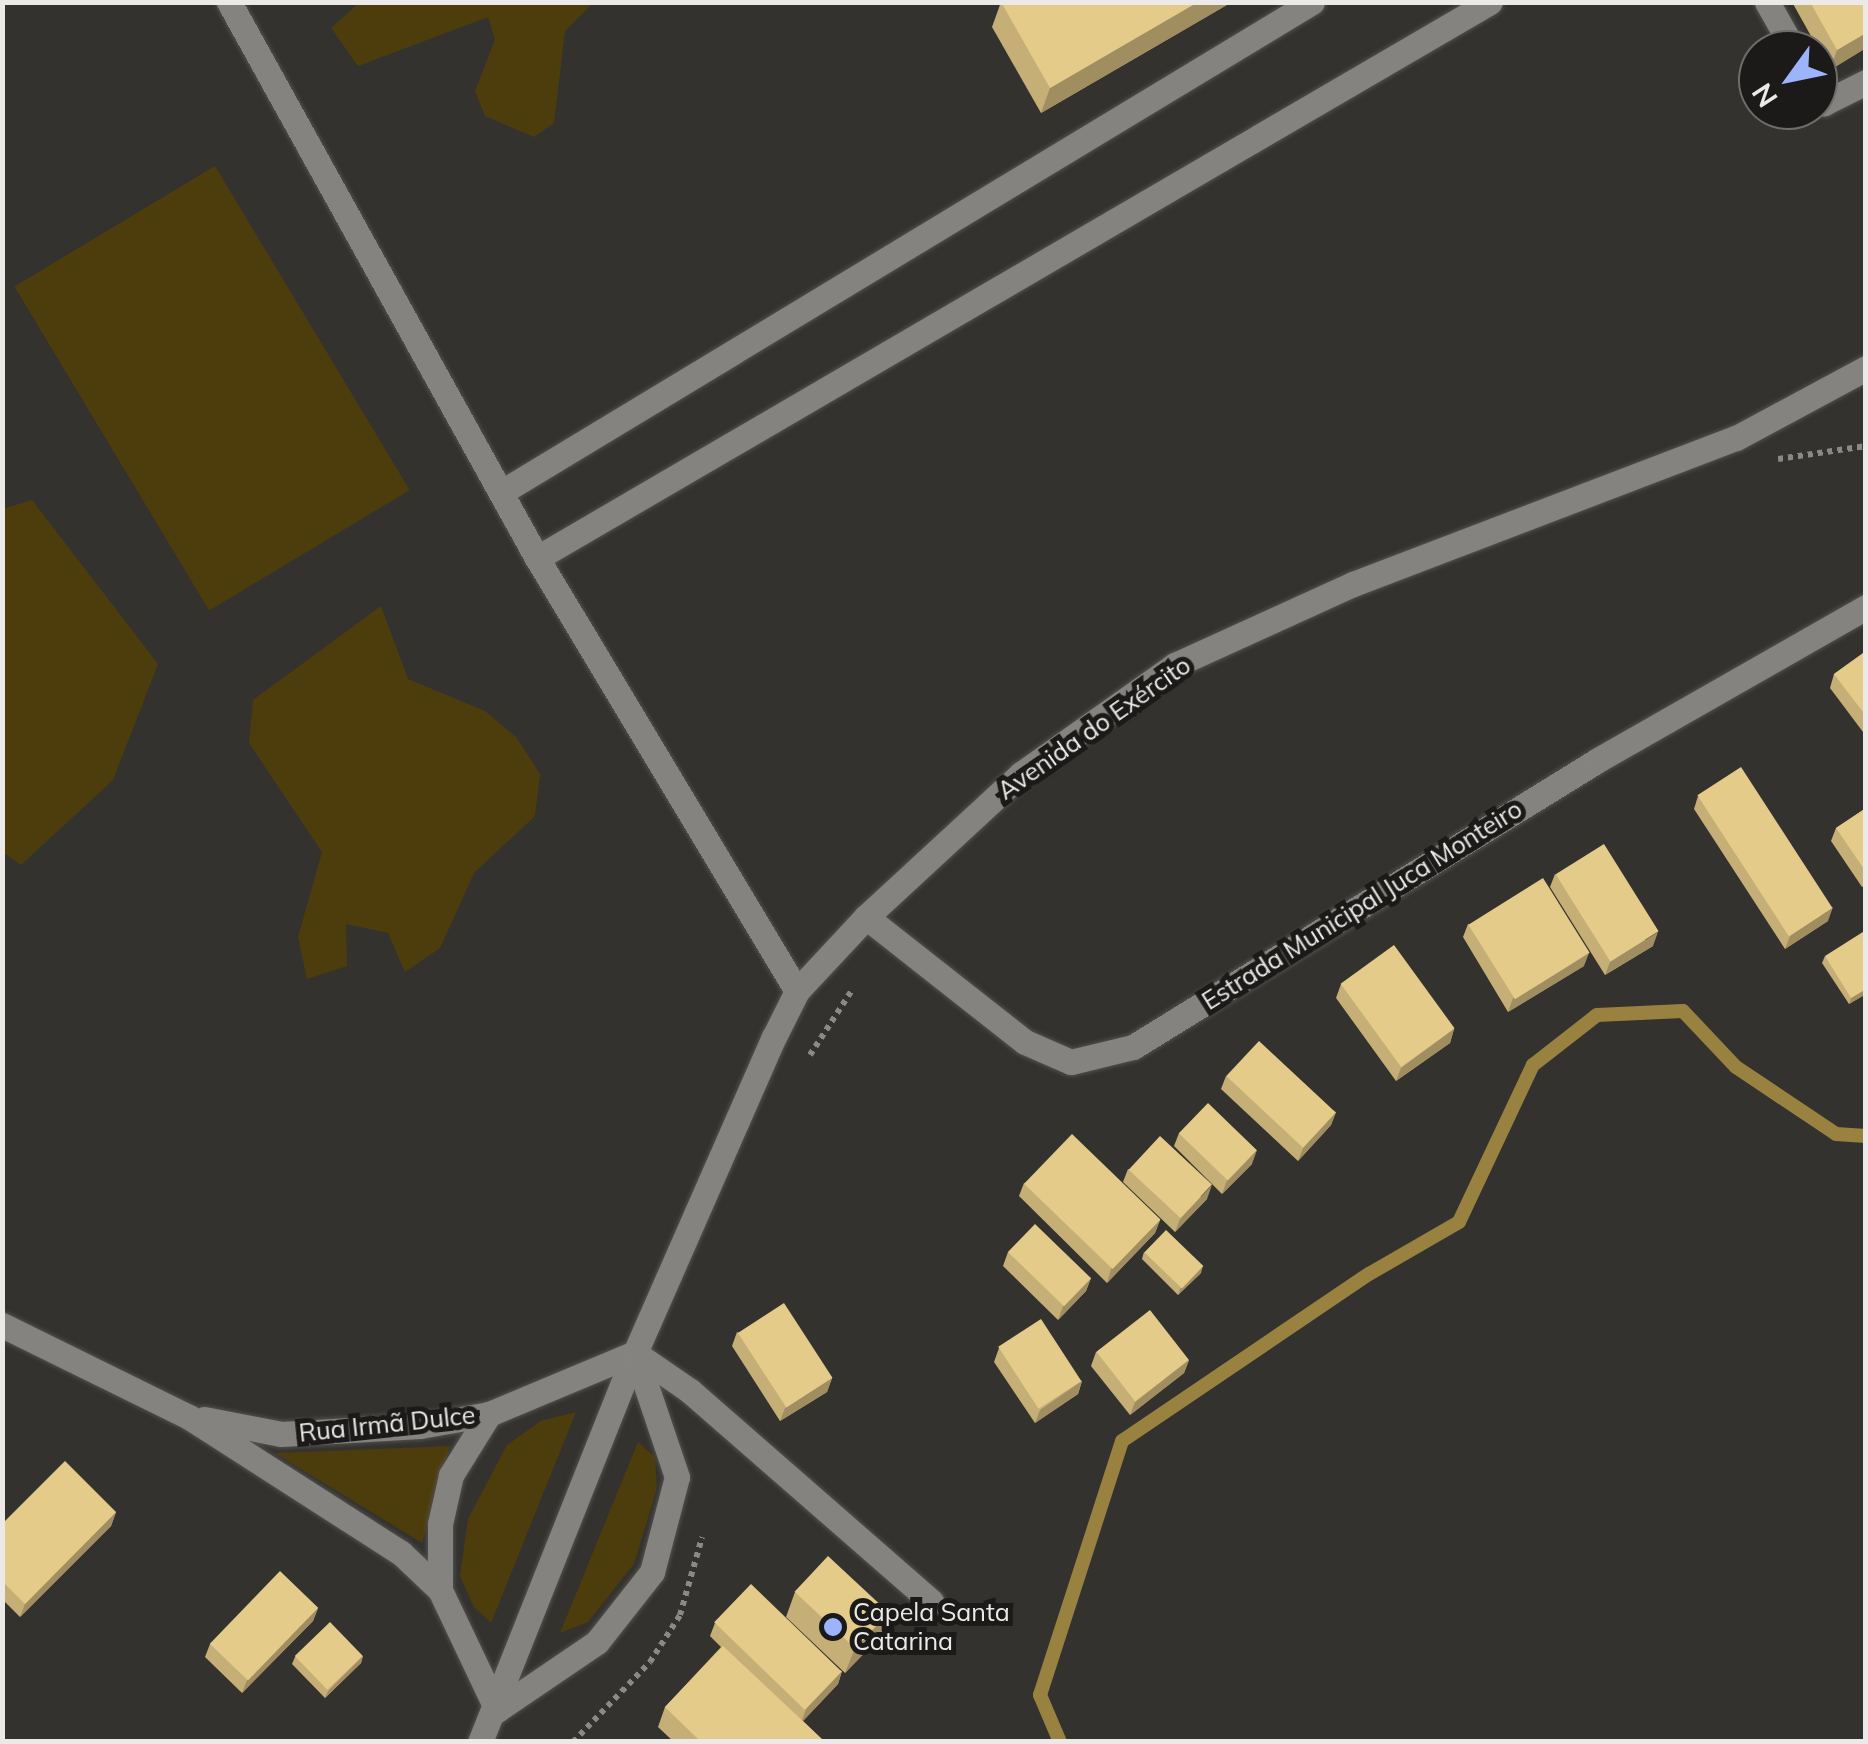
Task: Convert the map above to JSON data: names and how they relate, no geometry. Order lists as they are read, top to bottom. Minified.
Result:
{"streets":{"street":["Avenida do Exército","Estrada Municipal Juca Monteiro","Rua Irmã Dulce"]},"crossings":[["Avenida do Exército","Estrada Municipal Juca Monteiro"],["Avenida do Exército","Rua Irmã Dulce"]],"places":["Capela Santa Catarina"],"north":"bottom left"}
